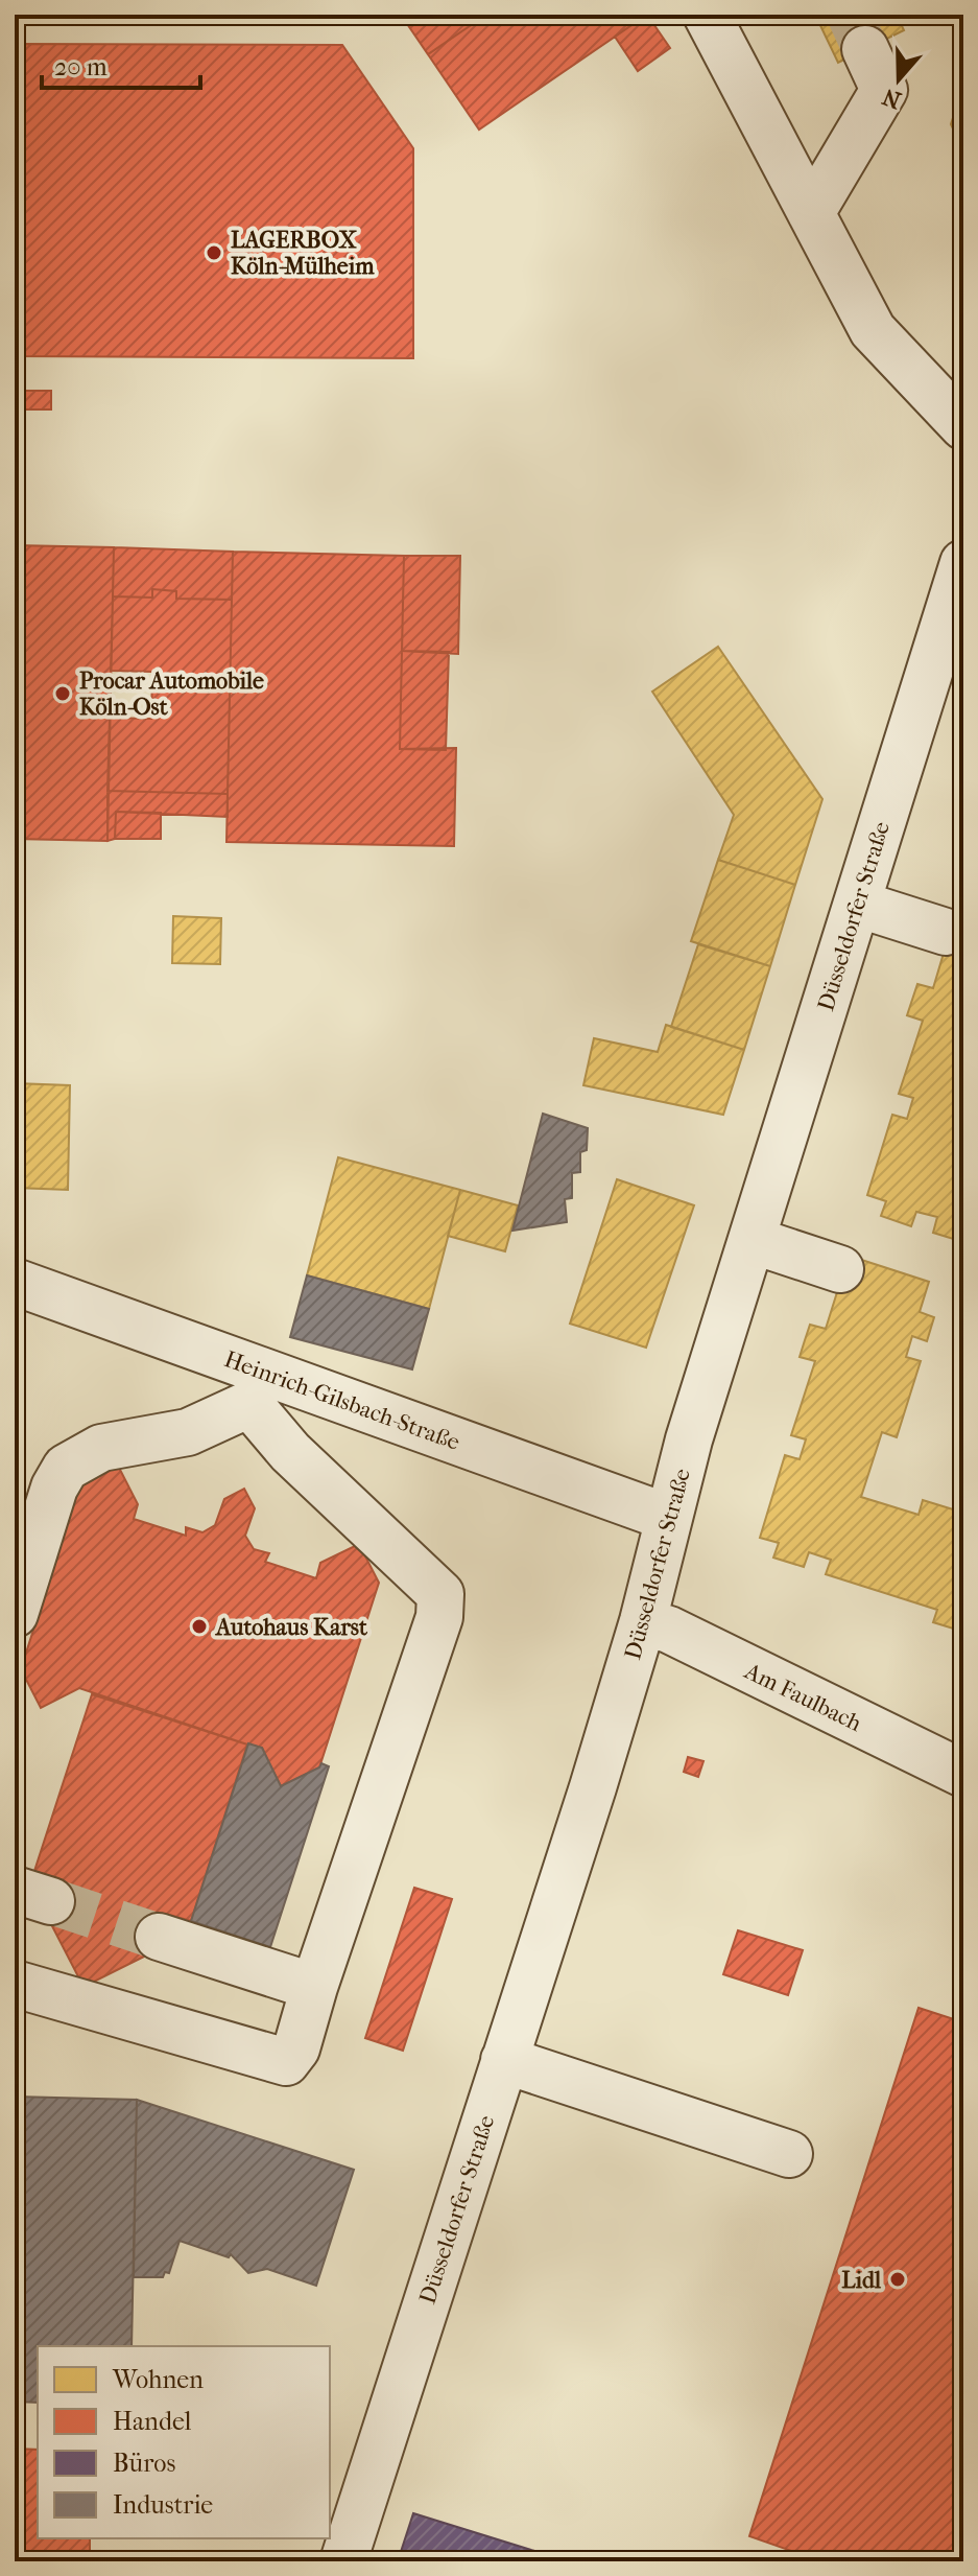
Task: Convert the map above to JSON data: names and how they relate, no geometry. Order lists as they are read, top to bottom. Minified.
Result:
{"streets":{"street":["Düsseldorfer Straße","Heinrich-Gilsbach-Straße","Am Faulbach"]},"crossings":[["Düsseldorfer Straße","Heinrich-Gilsbach-Straße"],["Düsseldorfer Straße","Am Faulbach"]],"places":["LAGERBOX Köln-Mülheim","Procar Automobile Köln-Ost","Autohaus Karst","Lidl"],"legend":["Wohnen","Handel","Büros","Industrie"],"scale_bar":"20 m","north":"bottom"}
